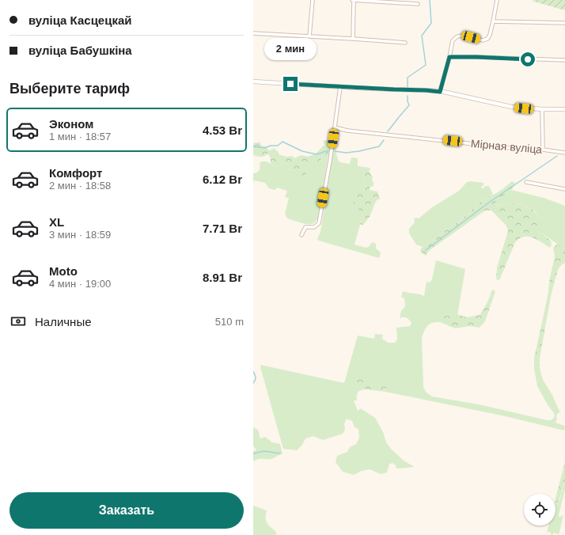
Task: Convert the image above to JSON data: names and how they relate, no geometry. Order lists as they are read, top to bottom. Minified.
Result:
{"streets":{"street":["Мірная вуліца"]},"page":{"banner":["вуліца Касцецкай","вуліца Бабушкіна"],"bubble":"2 мин","heading":"Выберите тариф","list":[{"name":"Эконом","note":"1 мин · 18:57","value":"4.53 Br"},{"name":"Комфорт","note":"2 мин · 18:58","value":"6.12 Br"},{"name":"XL","note":"3 мин · 18:59","value":"7.71 Br"},{"name":"Moto","note":"4 мин · 19:00","value":"8.91 Br"}],"pay":["Наличные","510 m"],"buttons":"Заказать"}}
